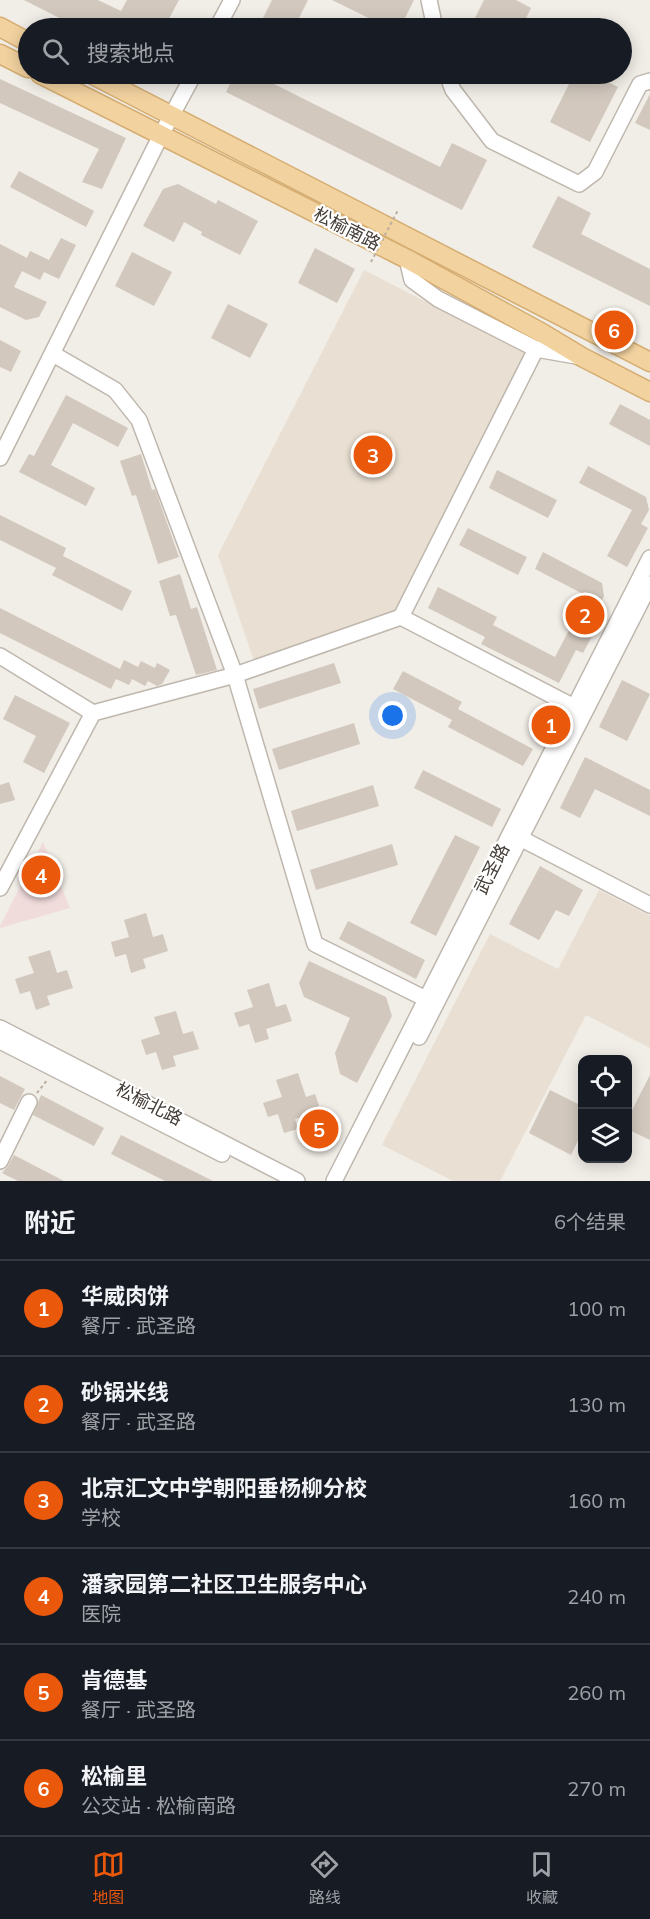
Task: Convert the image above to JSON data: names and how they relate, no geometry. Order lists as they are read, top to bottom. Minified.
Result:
{"streets":{"main road":["松榆南路"],"street":["武圣路","松榆北路"]},"page":{"search":"搜索地点","pins":["6","3","2","1","4","5"],"heading":["附近","6个结果"],"list":[{"mark":"1","name":"华威肉饼","note":"餐厅 · 武圣路","value":"100 m"},{"mark":"2","name":"砂锅米线","note":"餐厅 · 武圣路","value":"130 m"},{"mark":"3","name":"北京汇文中学朝阳垂杨柳分校","note":"学校","value":"160 m"},{"mark":"4","name":"潘家园第二社区卫生服务中心","note":"医院","value":"240 m"},{"mark":"5","name":"肯德基","note":"餐厅 · 武圣路","value":"260 m"},{"mark":"6","name":"松榆里","note":"公交站 · 松榆南路","value":"270 m"}],"nav":["地图","路线","收藏"]}}
